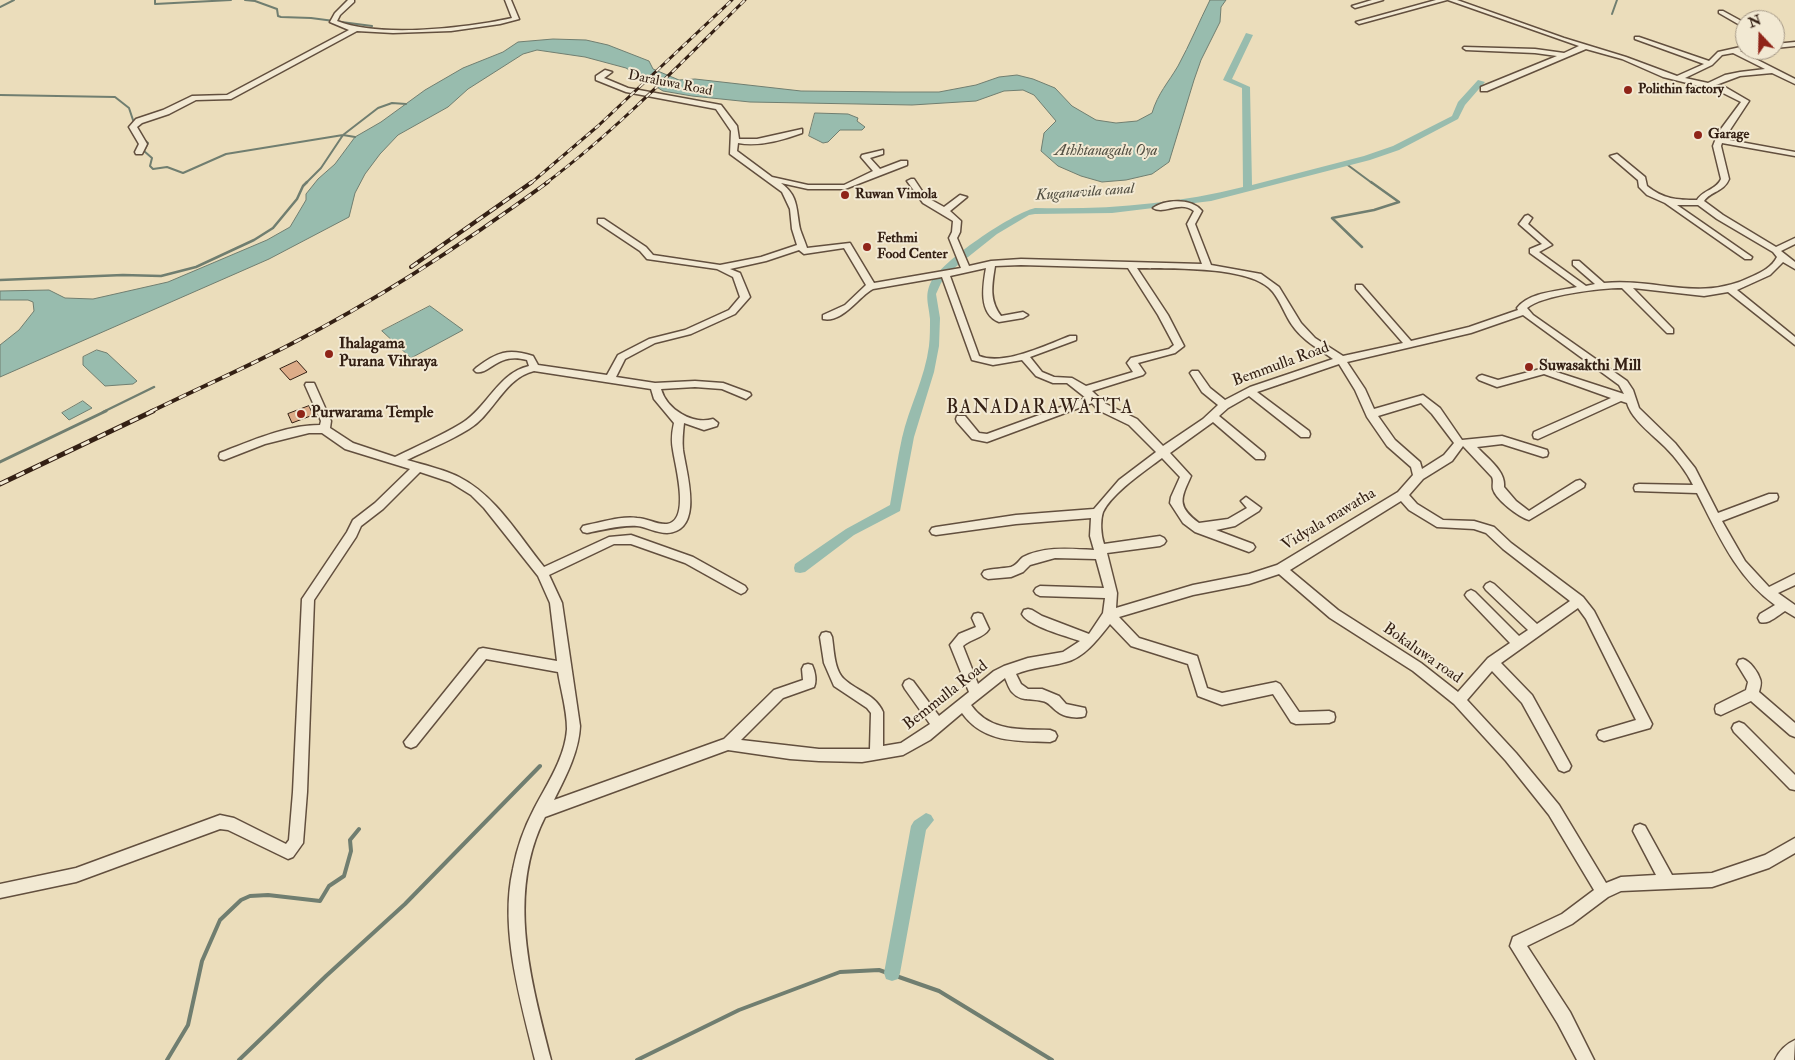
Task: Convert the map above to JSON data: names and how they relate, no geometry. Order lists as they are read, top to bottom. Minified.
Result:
{"streets":{"street":["Daraluwa Road","Bemmulla Road","Vidyala mawatha","Bokaluwa road"]},"crossings":[["Vidyala mawatha","Bokaluwa road"]],"districts":["BANADARAWATTA"],"water":["Athhtanagalu Oya","Kuganavila canal"],"places":["Polithin factory","Garage","Ruwan Vimola","Fethmi Food Center","Ihalagama Purana Vihraya","Suwasakthi Mill","Purwarama Temple"],"north":"top"}
